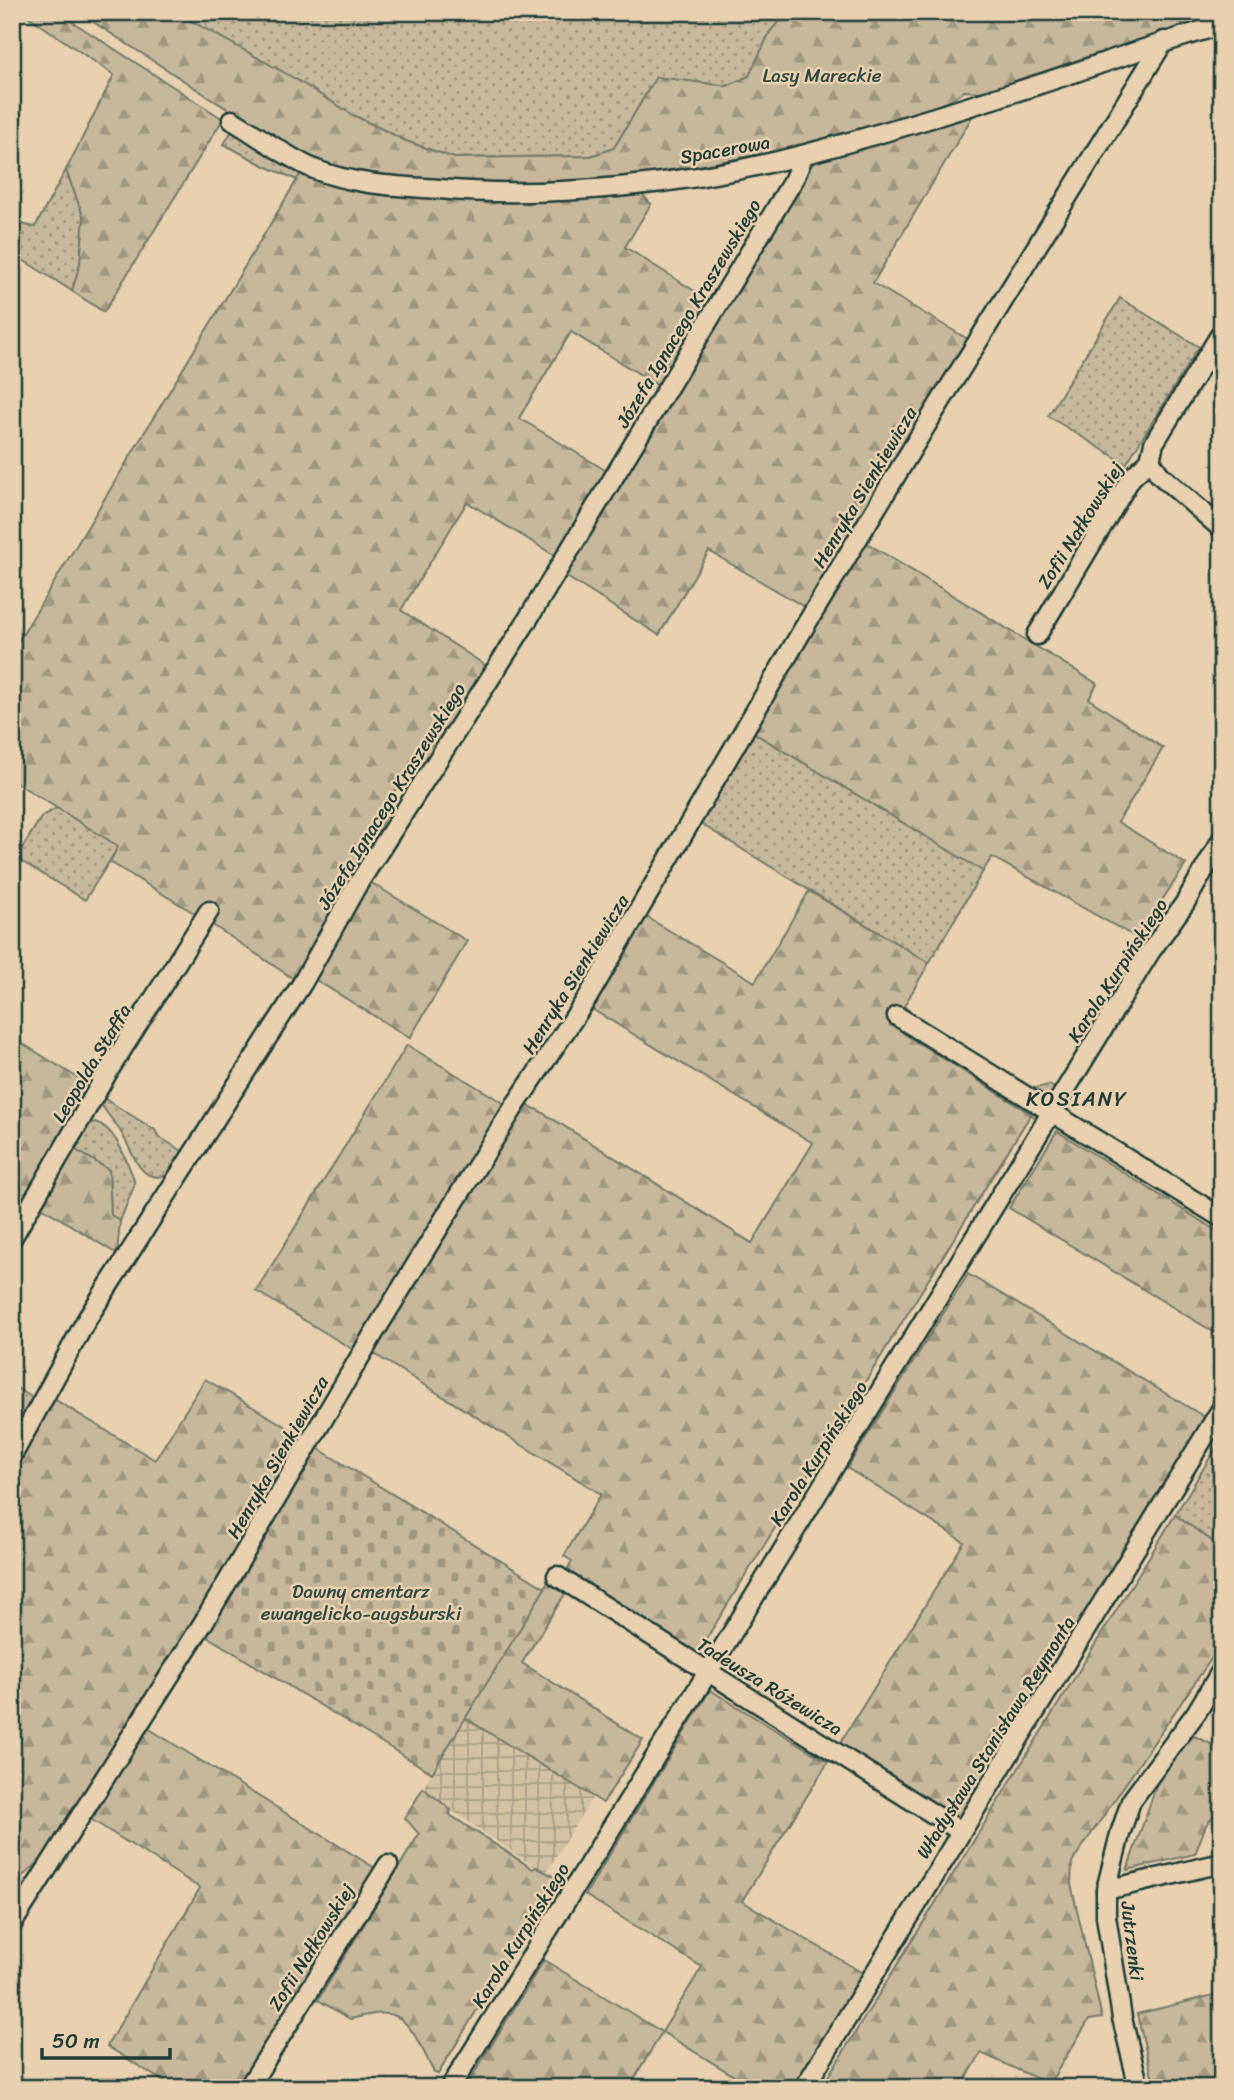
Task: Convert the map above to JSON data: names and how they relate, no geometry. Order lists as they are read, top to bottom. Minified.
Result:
{"streets":{"street":["Spacerowa","Józefa Ignacego Kraszewskiego","Henryka Sienkiewicza","Zofii Nałkowskiej","Karola Kurpińskiego","Leopolda Staffa","Tadeusza Różewicza","Władysława Stanisława Reymonta","Jutrzenki"]},"crossings":[["Spacerowa","Józefa Ignacego Kraszewskiego"],["Spacerowa","Henryka Sienkiewicza"],["Karola Kurpińskiego","Tadeusza Różewicza"],["Tadeusza Różewicza","Władysława Stanisława Reymonta"]],"districts":["KOSIANY"],"parks":["Lasy Mareckie","Dawny cmentarz ewangelicko-augsburski"],"scale_bar":"50 m"}
